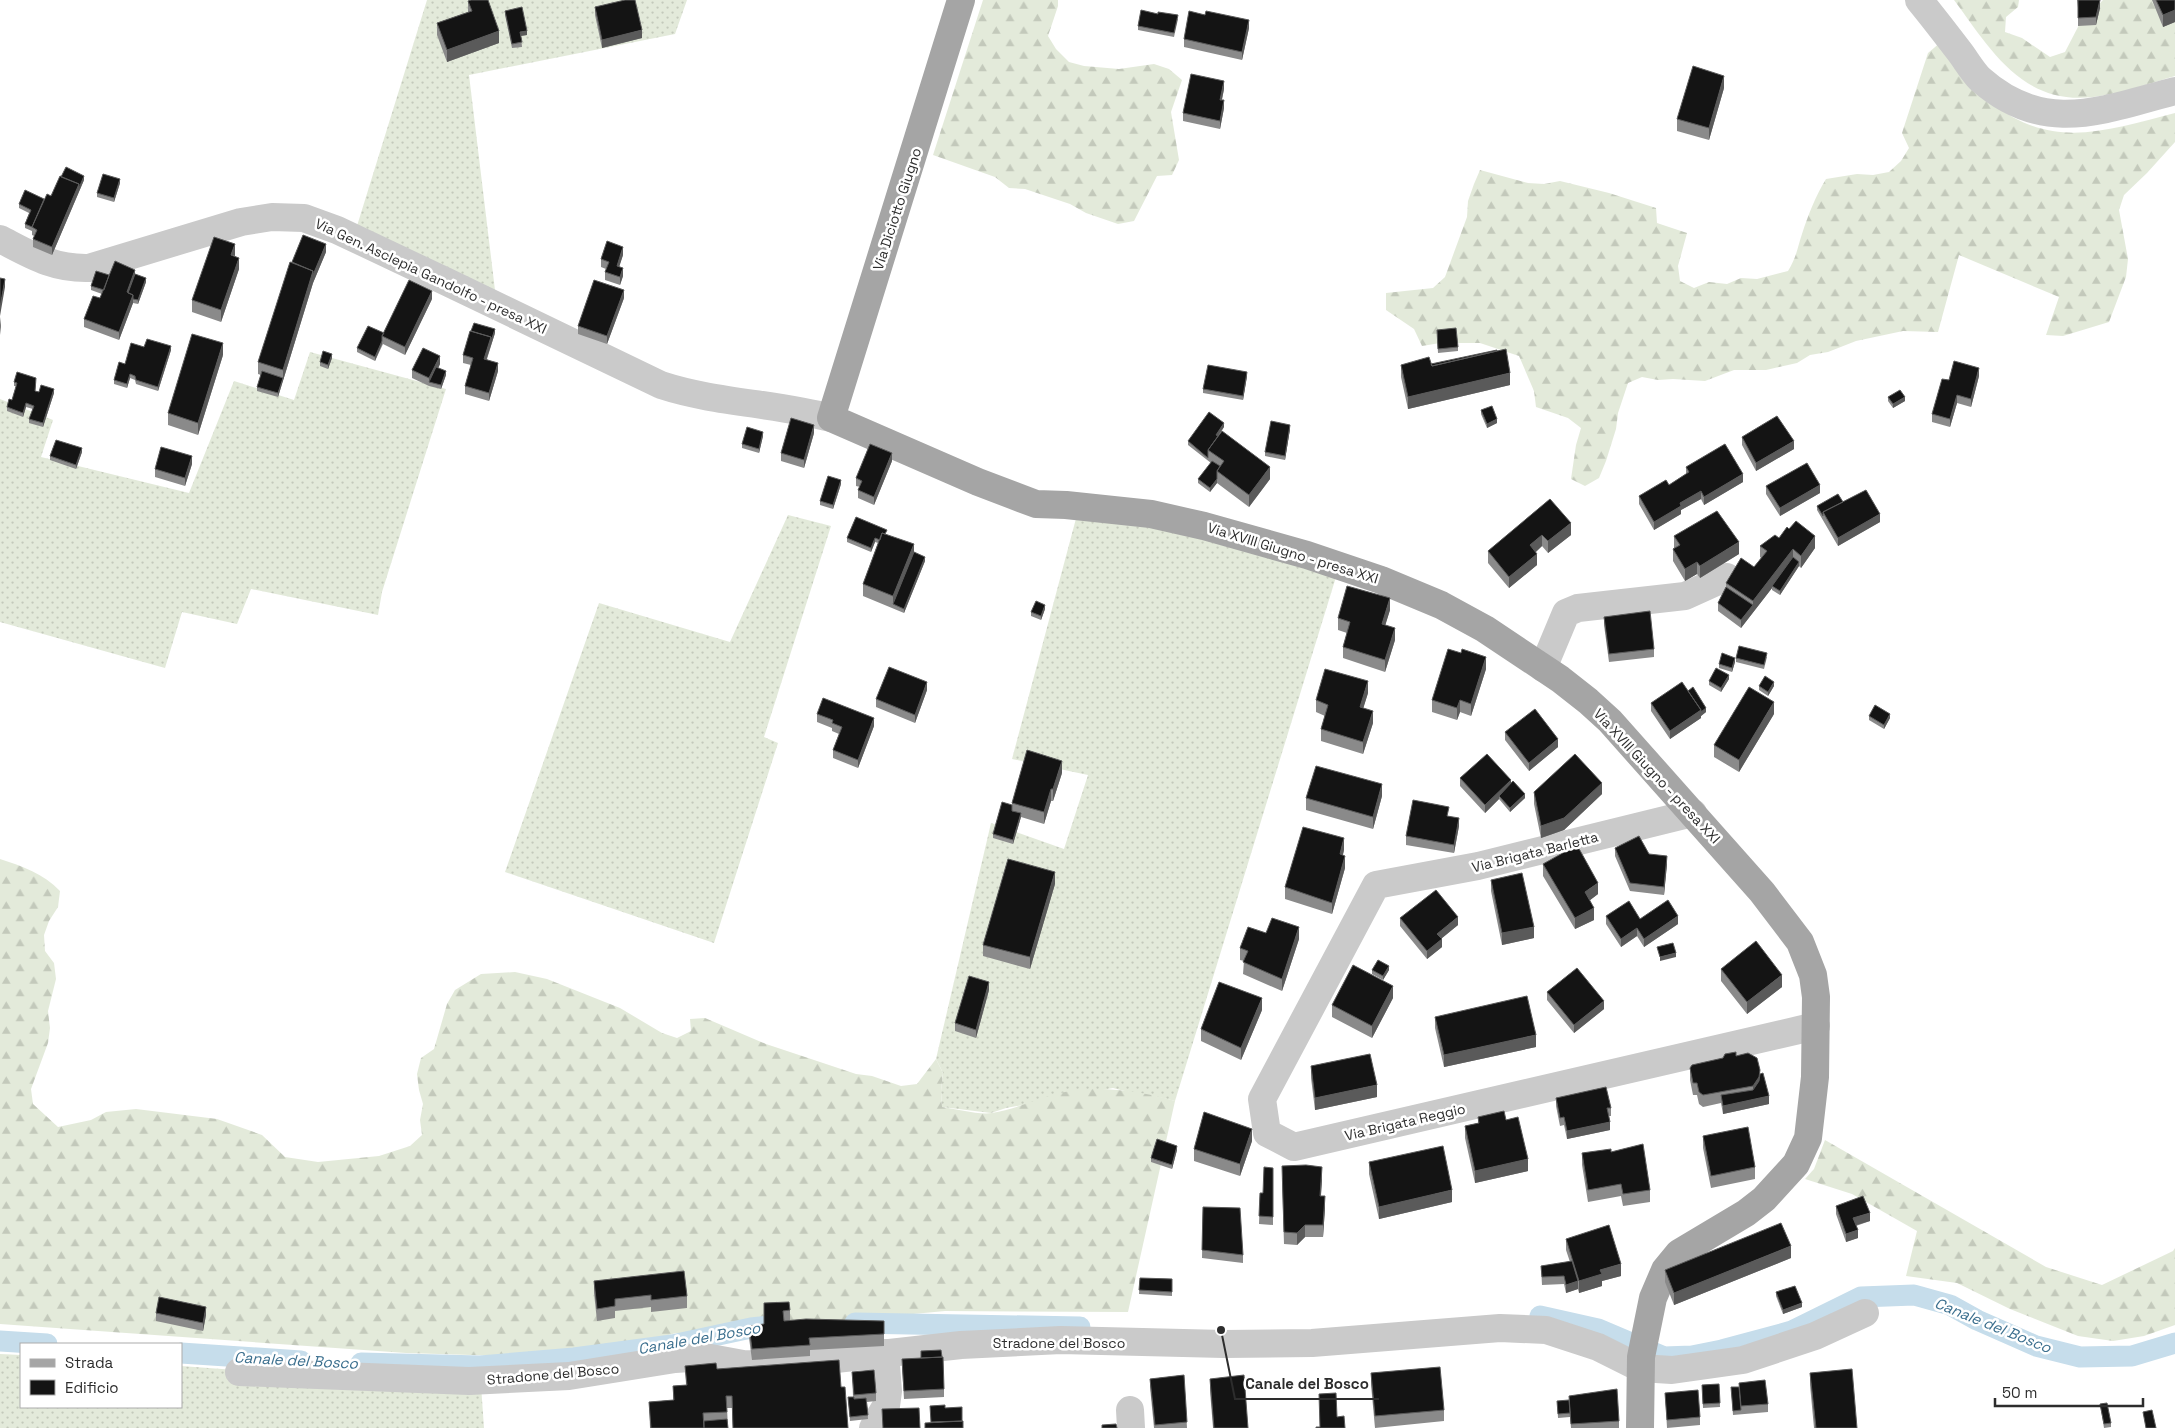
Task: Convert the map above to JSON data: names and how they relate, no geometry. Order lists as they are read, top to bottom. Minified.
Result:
{"streets":{"main road":["Via Diciotto Giugno","Via XVIII Giugno - presa XXI"],"street":["Via Gen. Asclepia Gandolfo - presa XXI","Via Brigata Barletta","Via Brigata Reggio","Stradone del Bosco"]},"crossings":[["Via Diciotto Giugno","Via Gen. Asclepia Gandolfo - presa XXI"],["Via Diciotto Giugno","Via XVIII Giugno - presa XXI"],["Via Gen. Asclepia Gandolfo - presa XXI","Via XVIII Giugno - presa XXI"],["Via XVIII Giugno - presa XXI","Via Brigata Barletta"],["Via XVIII Giugno - presa XXI","Via Brigata Reggio"],["Via XVIII Giugno - presa XXI","Stradone del Bosco"],["Via Brigata Barletta","Via Brigata Reggio"]],"water":["Canale del Bosco"],"places":["Canale del Bosco"],"legend":["Strada","Edificio"],"scale_bar":"50 m"}
